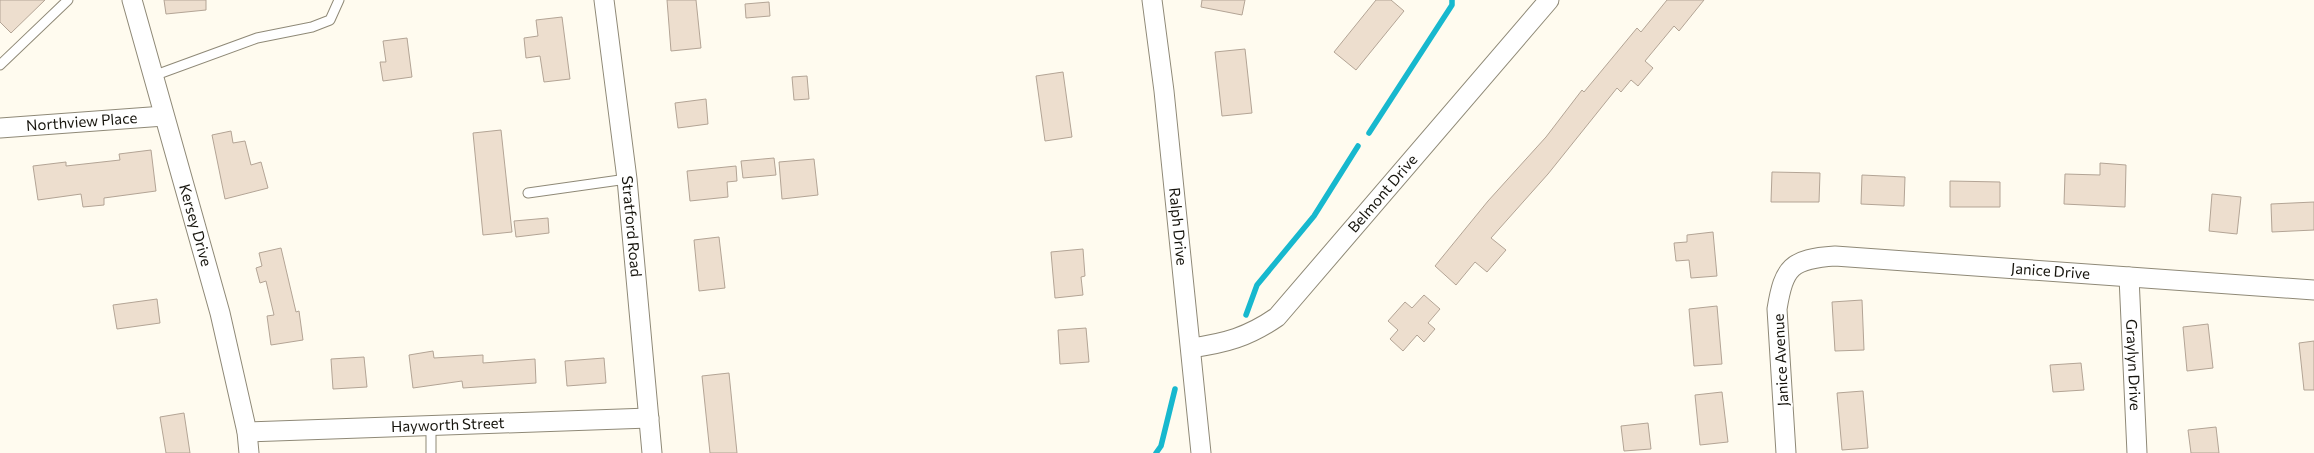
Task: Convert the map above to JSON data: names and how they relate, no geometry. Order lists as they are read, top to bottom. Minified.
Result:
{"streets":{"street":["Northview Place","Belmont Drive","Kersey Drive","Stratford Road","Ralph Drive","Janice Drive","Janice Avenue","Graylyn Drive","Hayworth Street"]},"crossings":[["Northview Place","Kersey Drive"],["Belmont Drive","Ralph Drive"],["Kersey Drive","Hayworth Street"],["Stratford Road","Hayworth Street"],["Janice Drive","Janice Avenue"],["Janice Drive","Graylyn Drive"]]}
